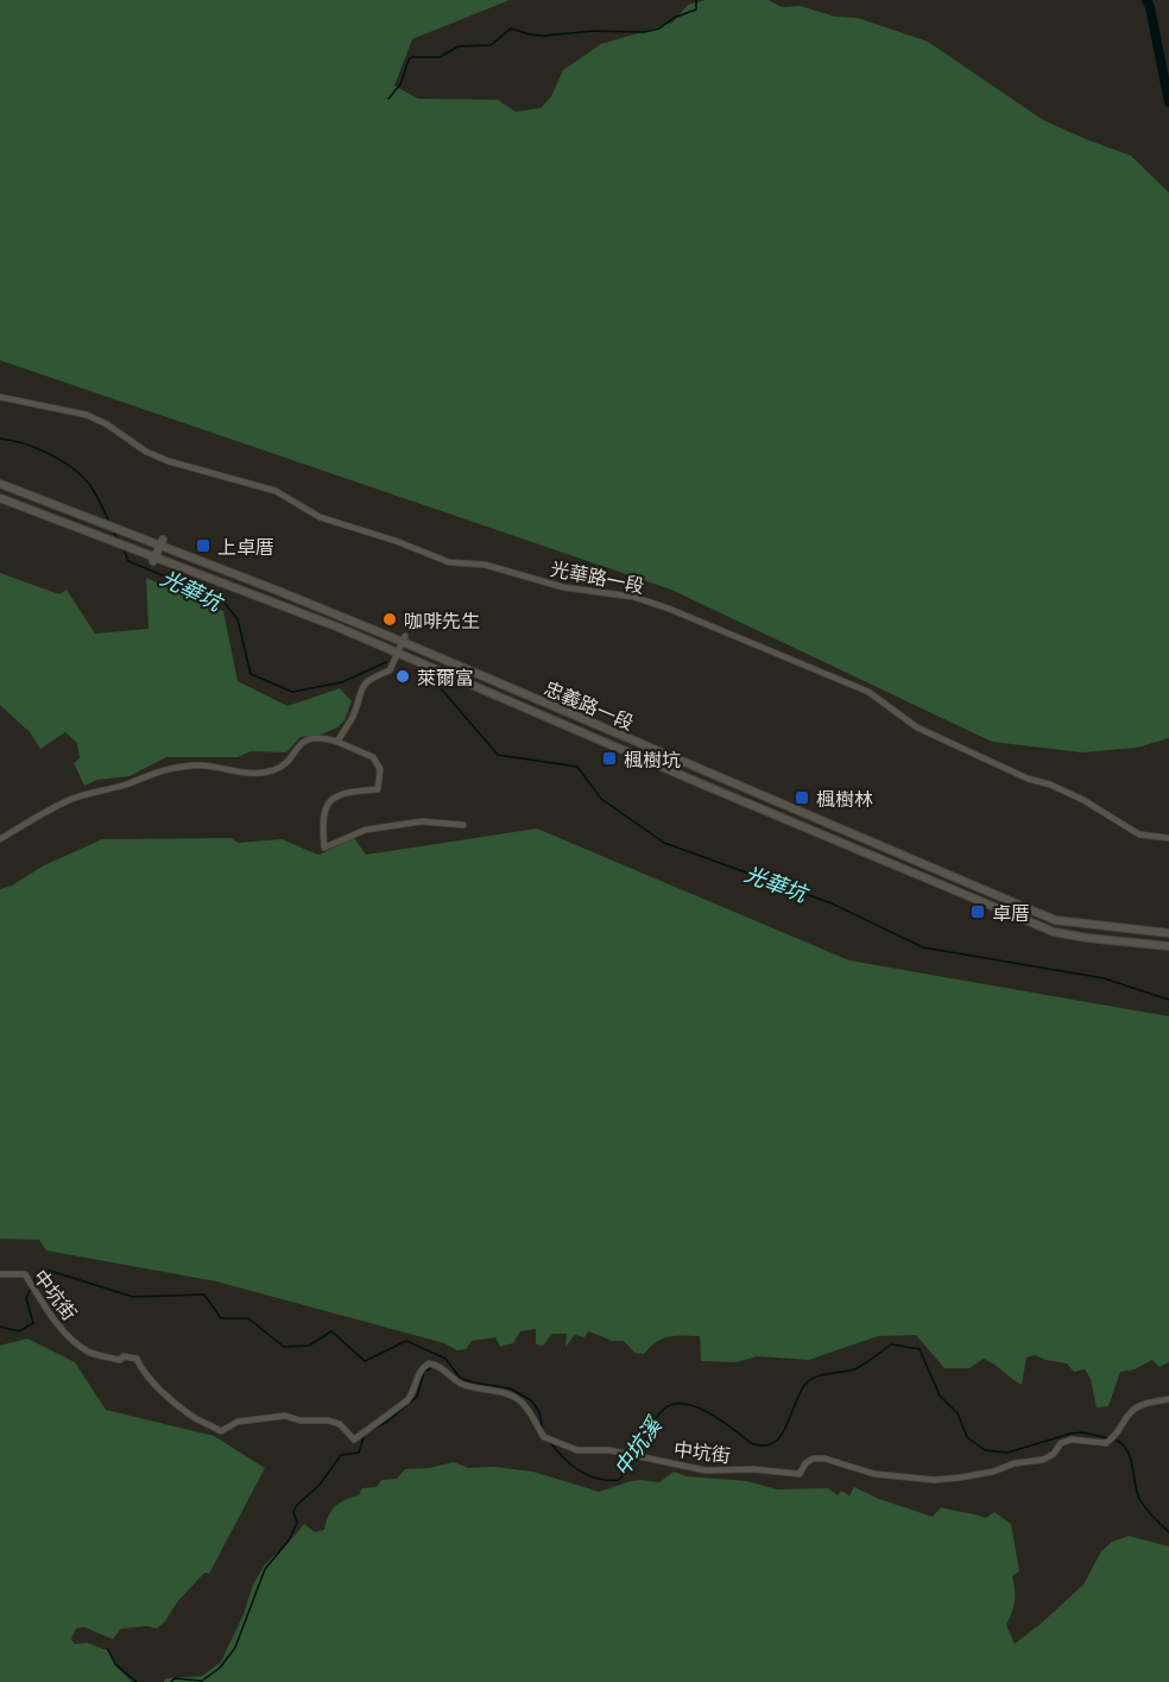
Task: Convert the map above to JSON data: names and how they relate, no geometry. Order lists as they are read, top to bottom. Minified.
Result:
{"streets":{"main road":["忠義路一段"],"street":["光華路一段","中坑街"]},"water":["光華坑","中坑溪"],"places":{"transit":["上卓厝","楓樹坑","楓樹林","卓厝"],"other":["咖啡先生","萊爾富"]}}
